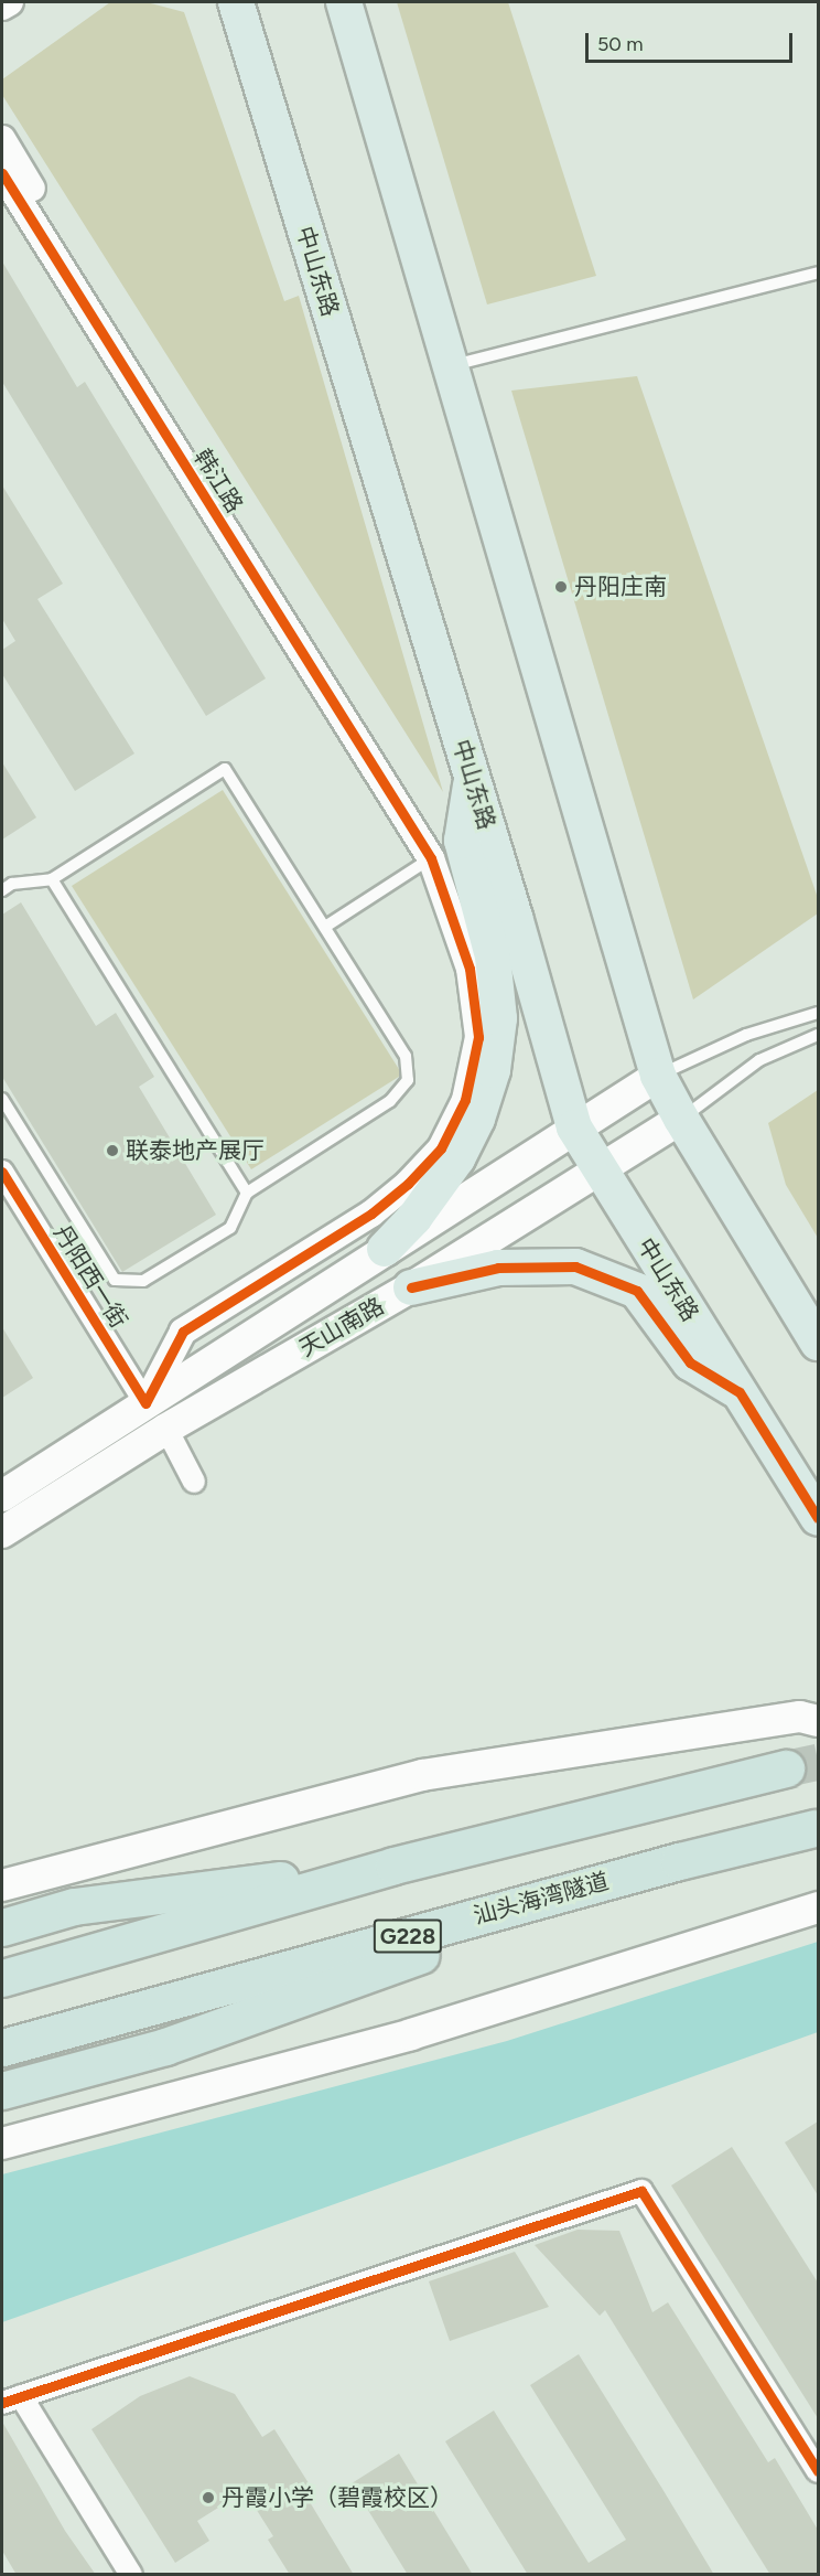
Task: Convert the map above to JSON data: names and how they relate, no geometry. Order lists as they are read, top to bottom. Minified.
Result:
{"streets":{"highway":["汕头海湾隧道","G228"],"main road":["中山东路","天山南路"],"street":["韩江路","丹阳西一街"]},"crossings":[["中山东路","天山南路"],["丹阳西一街","天山南路"]],"places":["丹阳庄南","联泰地产展厅","丹霞小学（碧霞校区）"],"scale_bar":"50 m"}
